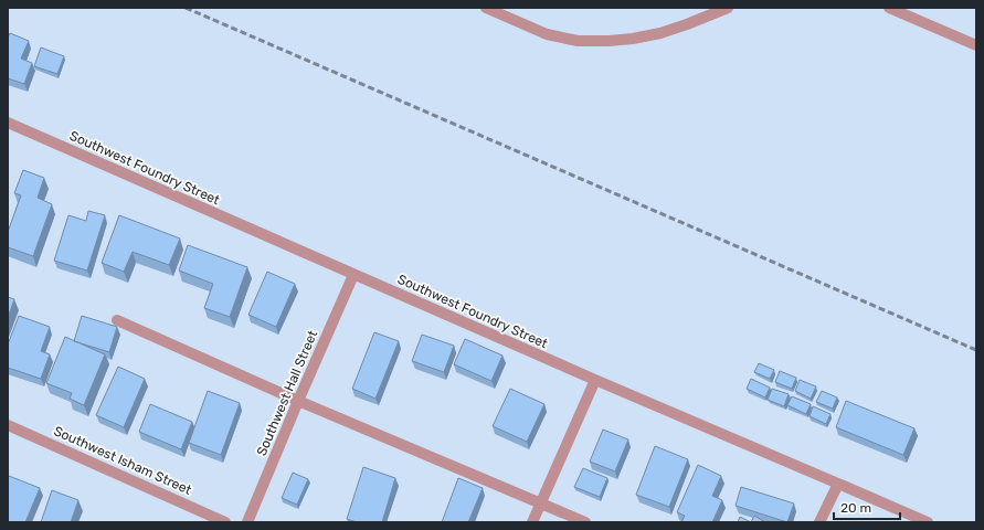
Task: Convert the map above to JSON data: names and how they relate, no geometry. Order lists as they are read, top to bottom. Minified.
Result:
{"streets":{"street":["Southwest Foundry Street","Southwest Hall Street","Southwest Isham Street"]},"crossings":[["Southwest Foundry Street","Southwest Hall Street"]],"scale_bar":"20 m"}
